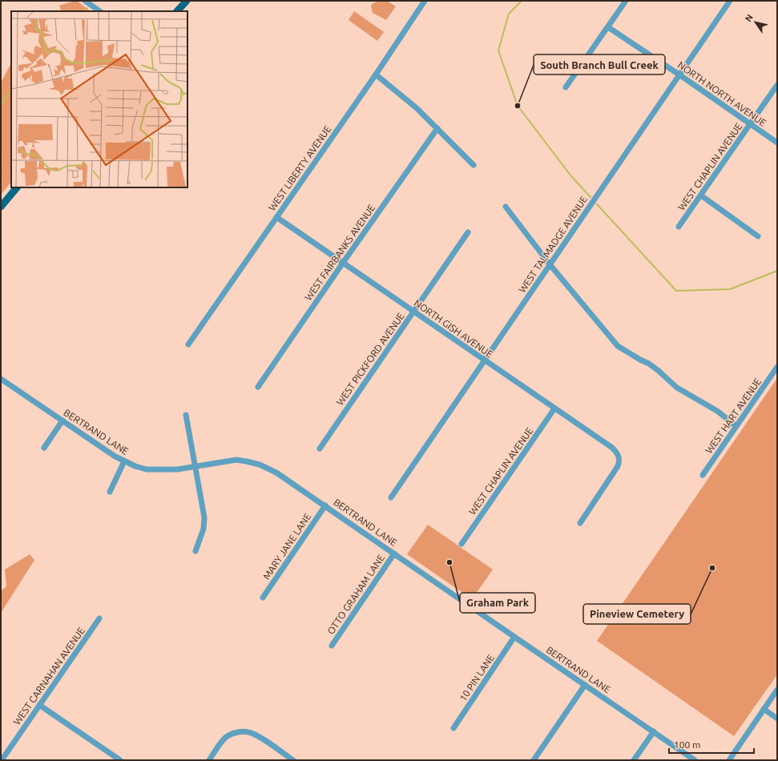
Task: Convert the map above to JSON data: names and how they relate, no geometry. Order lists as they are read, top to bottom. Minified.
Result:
{"streets":{"street":["NORTH NORTH AVENUE","WEST CHAPLIN AVENUE","WEST LIBERTY AVENUE","WEST TALMADGE AVENUE","WEST FAIRBANKS AVENUE","NORTH GISH AVENUE","WEST PICKFORD AVENUE","WEST HART AVENUE","BERTRAND LANE","MARY JANE LANE","OTTO GRAHAM LANE","WEST CARNAHAN AVENUE","10 PIN LANE"]},"crossings":[["NORTH NORTH AVENUE","WEST CHAPLIN AVENUE"],["NORTH NORTH AVENUE","WEST TALMADGE AVENUE"],["WEST CHAPLIN AVENUE","NORTH GISH AVENUE"],["WEST LIBERTY AVENUE","NORTH GISH AVENUE"],["WEST TALMADGE AVENUE","NORTH GISH AVENUE"],["WEST FAIRBANKS AVENUE","NORTH GISH AVENUE"],["NORTH GISH AVENUE","WEST PICKFORD AVENUE"],["BERTRAND LANE","MARY JANE LANE"],["BERTRAND LANE","OTTO GRAHAM LANE"],["BERTRAND LANE","10 PIN LANE"]],"places":["South Branch Bull Creek","Graham Park","Pineview Cemetery"],"scale_bar":"100 m","north":"top left"}
